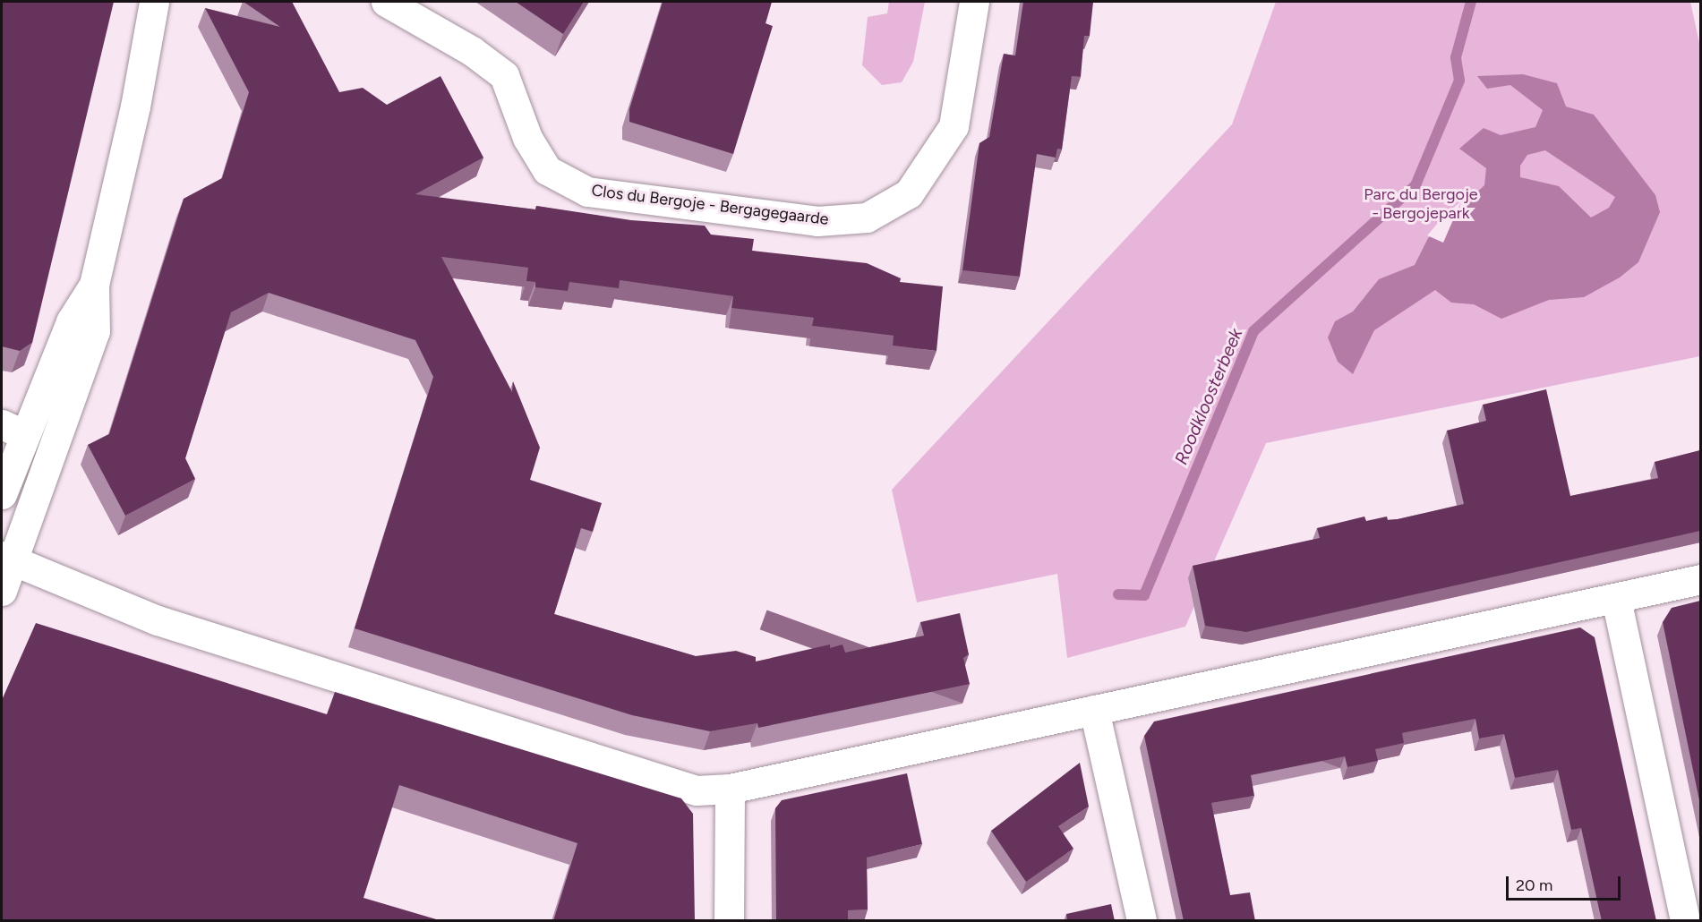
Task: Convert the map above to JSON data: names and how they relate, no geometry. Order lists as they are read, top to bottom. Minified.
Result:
{"streets":{"street":["Clos du Bergoje - Bergagegaarde"]},"water":["Roodkloosterbeek"],"parks":["Parc du Bergoje - Bergojepark"],"scale_bar":"20 m"}
